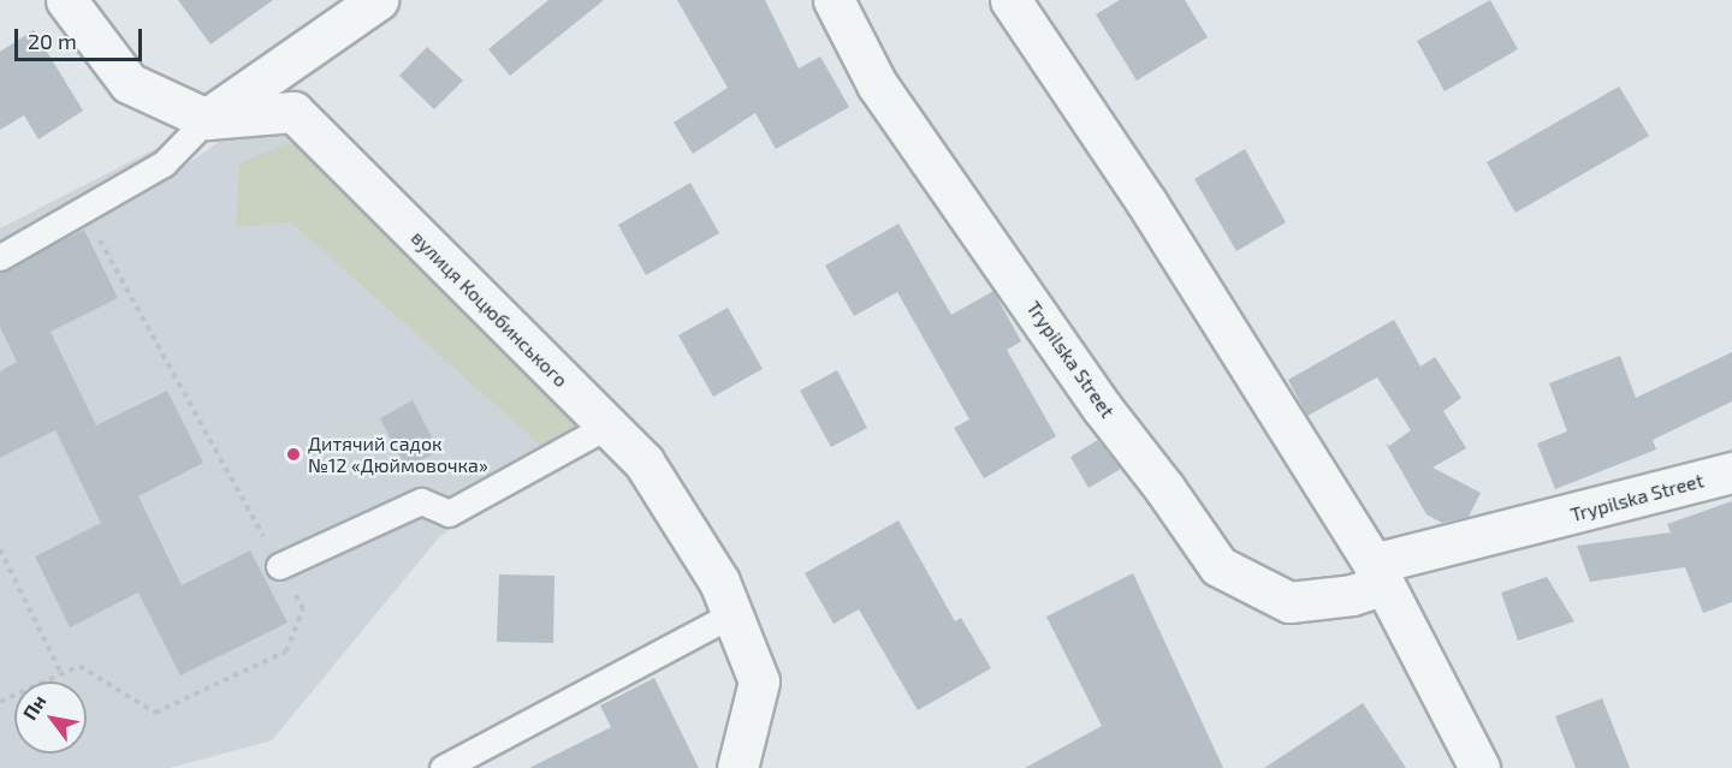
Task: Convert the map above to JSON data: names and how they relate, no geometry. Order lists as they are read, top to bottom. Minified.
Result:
{"streets":{"street":["вулиця Коцюбинського","Trypilska Street"]},"places":["Дитячий садок №12 «Дюймовочка»"],"scale_bar":"20 m","north":"top left"}
